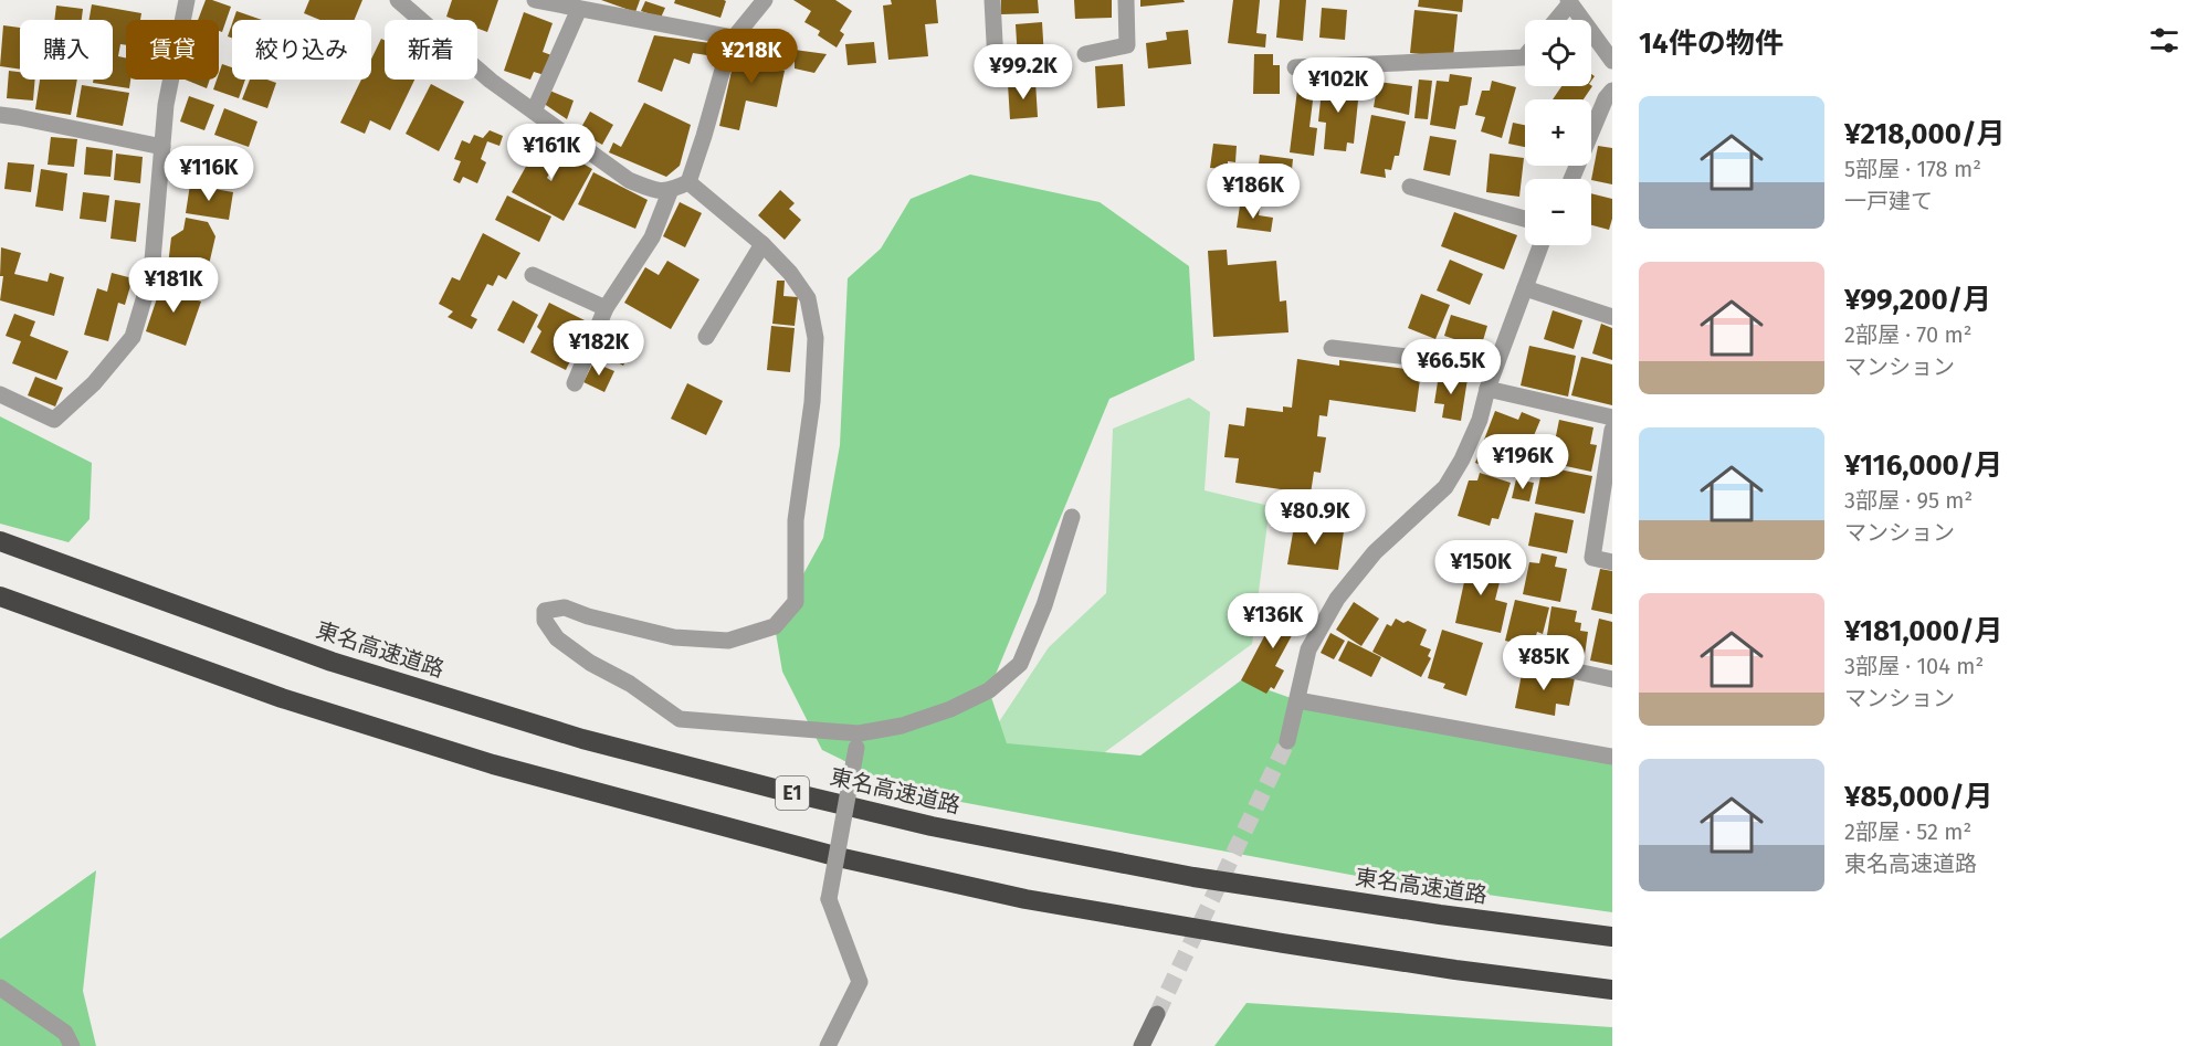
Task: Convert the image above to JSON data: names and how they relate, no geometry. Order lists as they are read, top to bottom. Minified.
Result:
{"streets":{"highway":["東名高速道路","E1"]},"page":{"heading":"14件の物件","map_buttons":["+","−"],"chip":["購入","賃貸","絞り込み","新着"],"price":["¥218K","¥99.2K","¥102K","¥161K","¥116K","¥186K","¥181K","¥182K","¥66.5K","¥196K","¥80.9K","¥150K","¥136K","¥85K"],"list":[{"name":"¥218,000/月","note":"5部屋 · 178 m² · 一戸建て"},{"name":"¥99,200/月","note":"2部屋 · 70 m² · マンション"},{"name":"¥116,000/月","note":"3部屋 · 95 m² · マンション"},{"name":"¥181,000/月","note":"3部屋 · 104 m² · マンション"},{"name":"¥85,000/月","note":"2部屋 · 52 m² · 東名高速道路"}]}}
